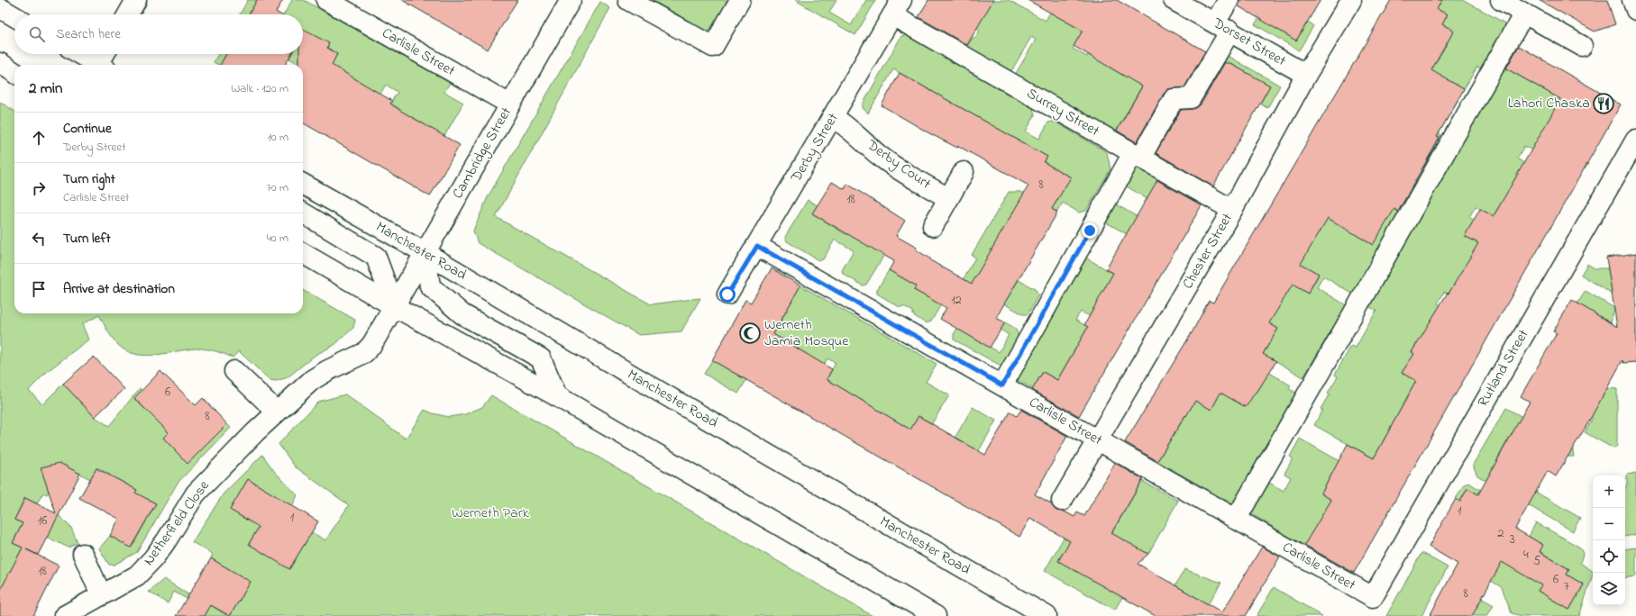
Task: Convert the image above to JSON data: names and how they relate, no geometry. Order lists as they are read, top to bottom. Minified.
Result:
{"streets":{"main road":["Dorset Street","Carlisle Street","Surrey Street","Derby Street","Cambridge Street","Derby Court","Manchester Road","Chester Street","Rutland Street","Netherfield Close"]},"crossings":[["Dorset Street","Chester Street"],["Carlisle Street","Derby Street"],["Carlisle Street","Cambridge Street"],["Carlisle Street","Chester Street"],["Carlisle Street","Rutland Street"],["Surrey Street","Derby Street"],["Surrey Street","Chester Street"],["Derby Street","Derby Court"],["Cambridge Street","Manchester Road"],["Cambridge Street","Netherfield Close"]],"parks":["Werneth Park"],"places":{"restaurant":["Lahori Chaska"],"mosque":["Werneth Jamia Mosque"]},"house_numbers":["8","18","12","6","8","1","1","16","2","3","4","5","18","6","7","8"],"page":{"search":"Search here","heading":["2 min","Walk · 120 m"],"list":[["Continue","Derby Street","10 m"],["Turn right","Carlisle Street","70 m"],["Turn left","40 m"],"Arrive at destination"],"map_buttons":["+","−"]}}
